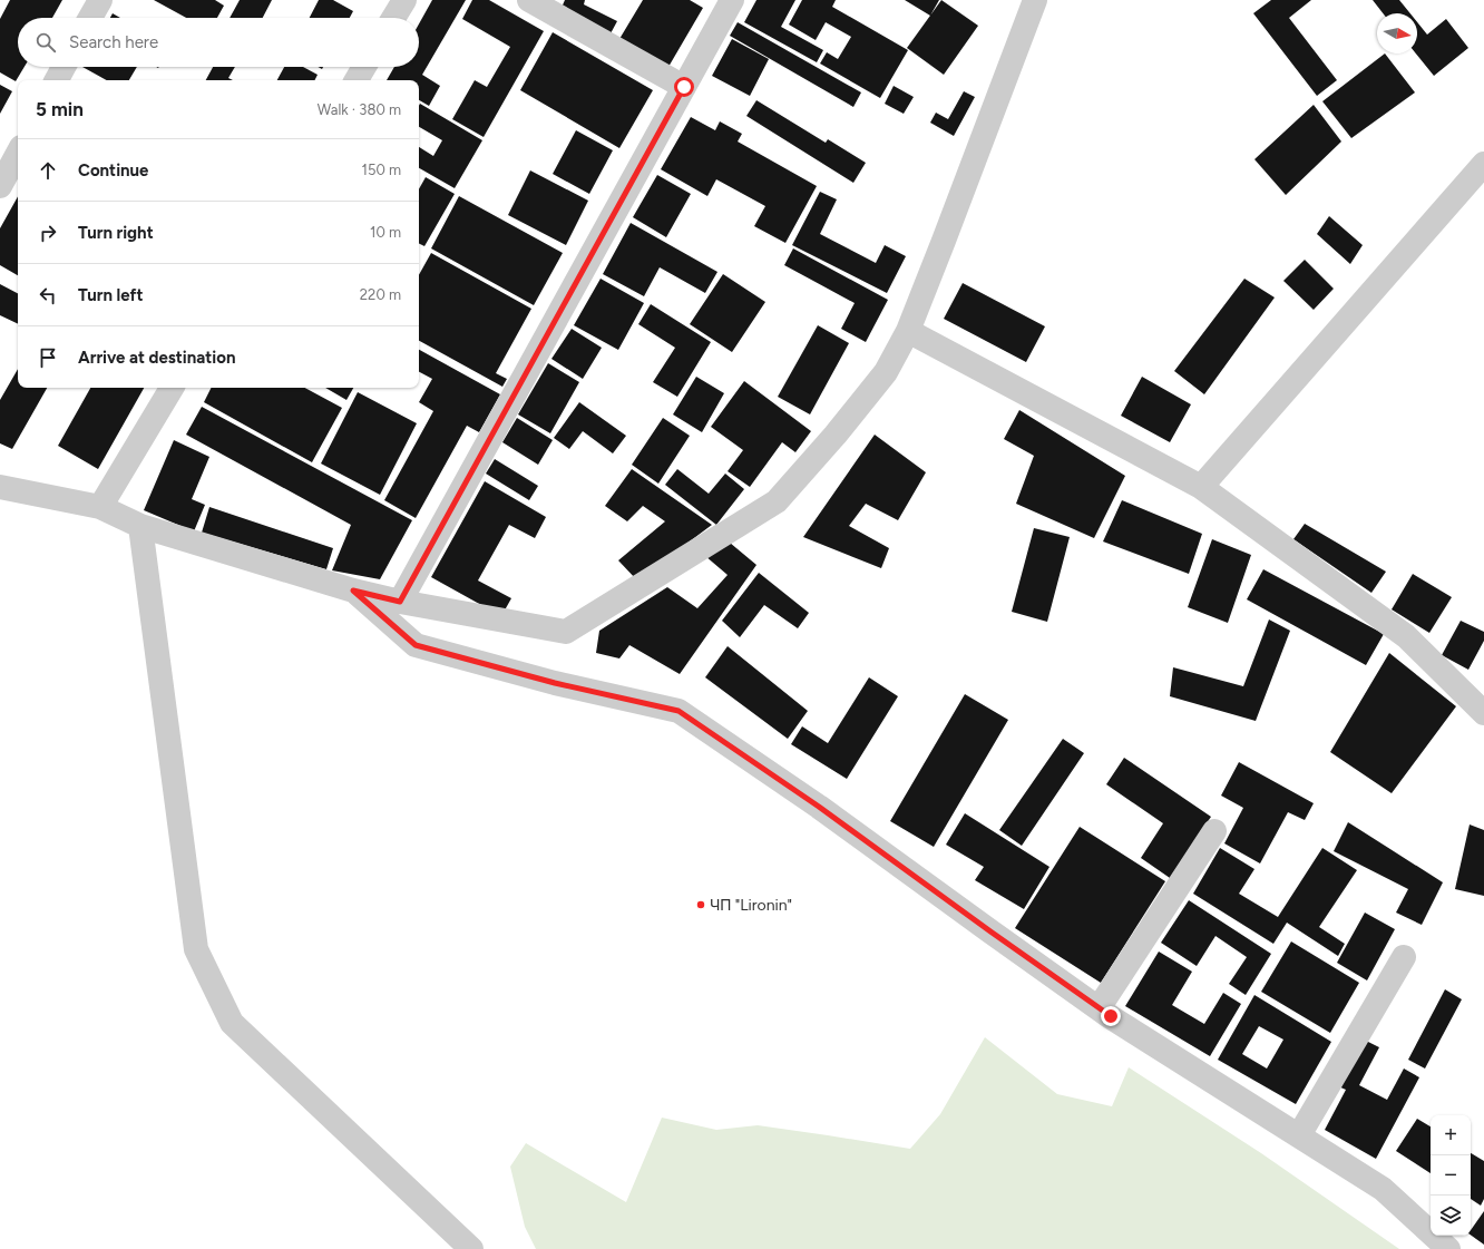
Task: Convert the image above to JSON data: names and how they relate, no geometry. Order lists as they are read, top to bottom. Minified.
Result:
{"places":["ЧП \"Lironin\""],"north":"right","page":{"search":"Search here","heading":["5 min","Walk · 380 m"],"list":[["Continue","150 m"],["Turn right","10 m"],["Turn left","220 m"],"Arrive at destination"],"map_buttons":["+","−"]}}
